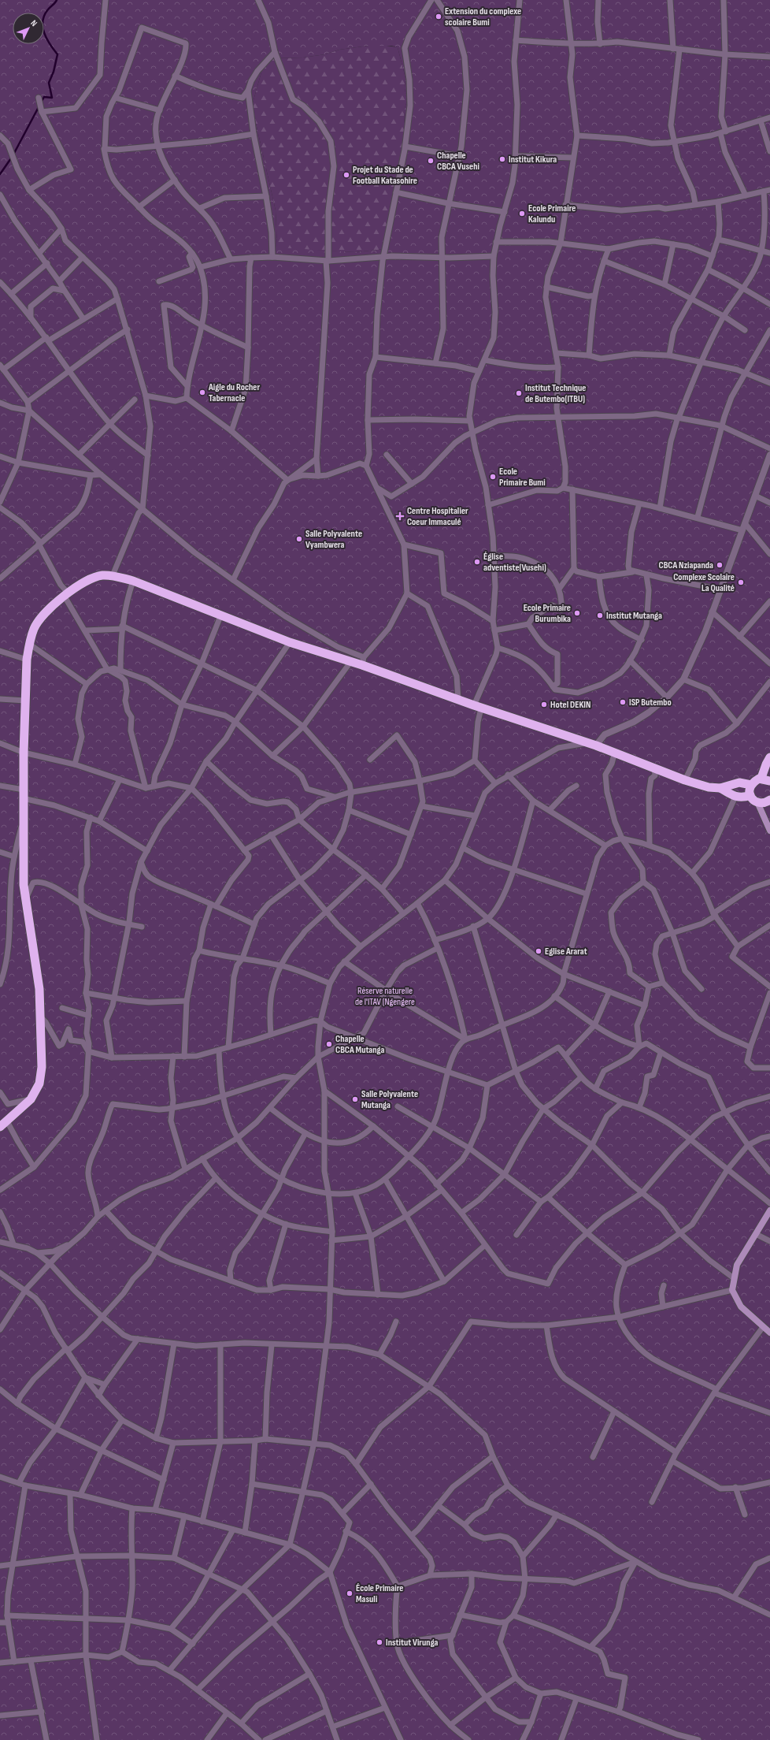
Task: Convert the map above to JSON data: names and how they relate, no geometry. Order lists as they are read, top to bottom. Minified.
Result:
{"parks":["Réserve naturelle de l'ITAV (Ngengere"],"places":{"other":["Extension du complexe scolaire Bumi","Institut Kikura","Chapelle CBCA Vusehi","Projet du Stade de Football Katasohire","Ecole Primaire Kalundu","Aigle du Rocher Tabernacle","Institut Technique de Butembo(ITBU)","Ecole Primaire Bumi","Salle Polyvalente Vyambwera","Église adventiste(Vusehi)","CBCA Nziapanda","Complexe Scolaire La Qualité","Ecole Primaire Burumbika","Institut Mutanga","ISP Butembo","Hotel DEKIN","Eglise Ararat","Chapelle CBCA Mutanga","Salle Polyvalente Mutanga","École Primaire Masuli","Institut Virunga"],"health":["Centre Hospitalier Coeur Immaculé"]},"north":"top right"}
